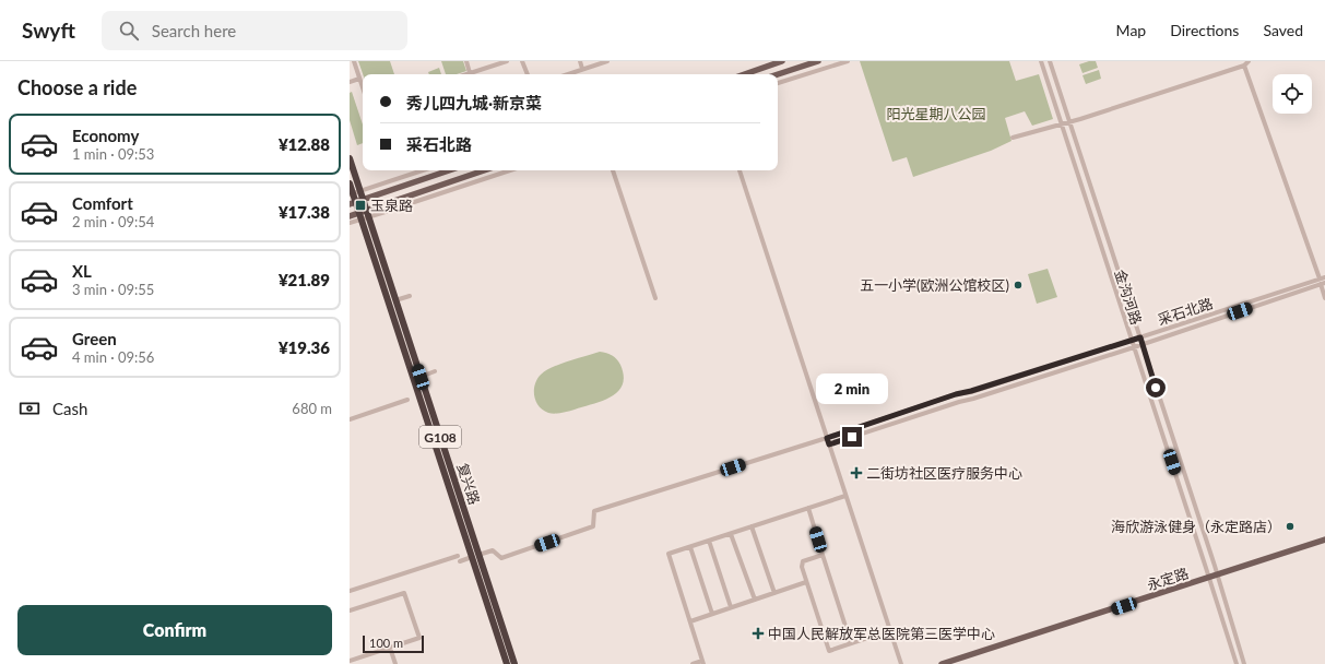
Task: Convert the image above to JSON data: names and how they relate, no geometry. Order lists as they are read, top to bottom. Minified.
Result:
{"streets":{"highway":["G108","复兴路"],"main road":["永定路"],"street":["金沟河路","采石北路"]},"crossings":[["金沟河路","采石北路"],["金沟河路","永定路"],["采石北路","复兴路"],["G108","复兴路"]],"parks":["阳光星期八公园"],"places":{"transit":["玉泉路"],"other":["五一小学(欧洲公馆校区)","海欣游泳健身（永定路店）"],"health":["二街坊社区医疗服务中心","中国人民解放军总医院第三医学中心"]},"scale_bar":"100 m","page":{"header":"Swyft","search":"Search here","nav":["Map","Directions","Saved"],"heading":"Choose a ride","banner":["秀儿四九城·新京菜","采石北路"],"list":[{"name":"Economy","note":"1 min · 09:53","value":"¥12.88"},{"name":"Comfort","note":"2 min · 09:54","value":"¥17.38"},{"name":"XL","note":"3 min · 09:55","value":"¥21.89"},{"name":"Green","note":"4 min · 09:56","value":"¥19.36"}],"bubble":"2 min","pay":["Cash","680 m"],"buttons":"Confirm","scale":"100 m"}}
